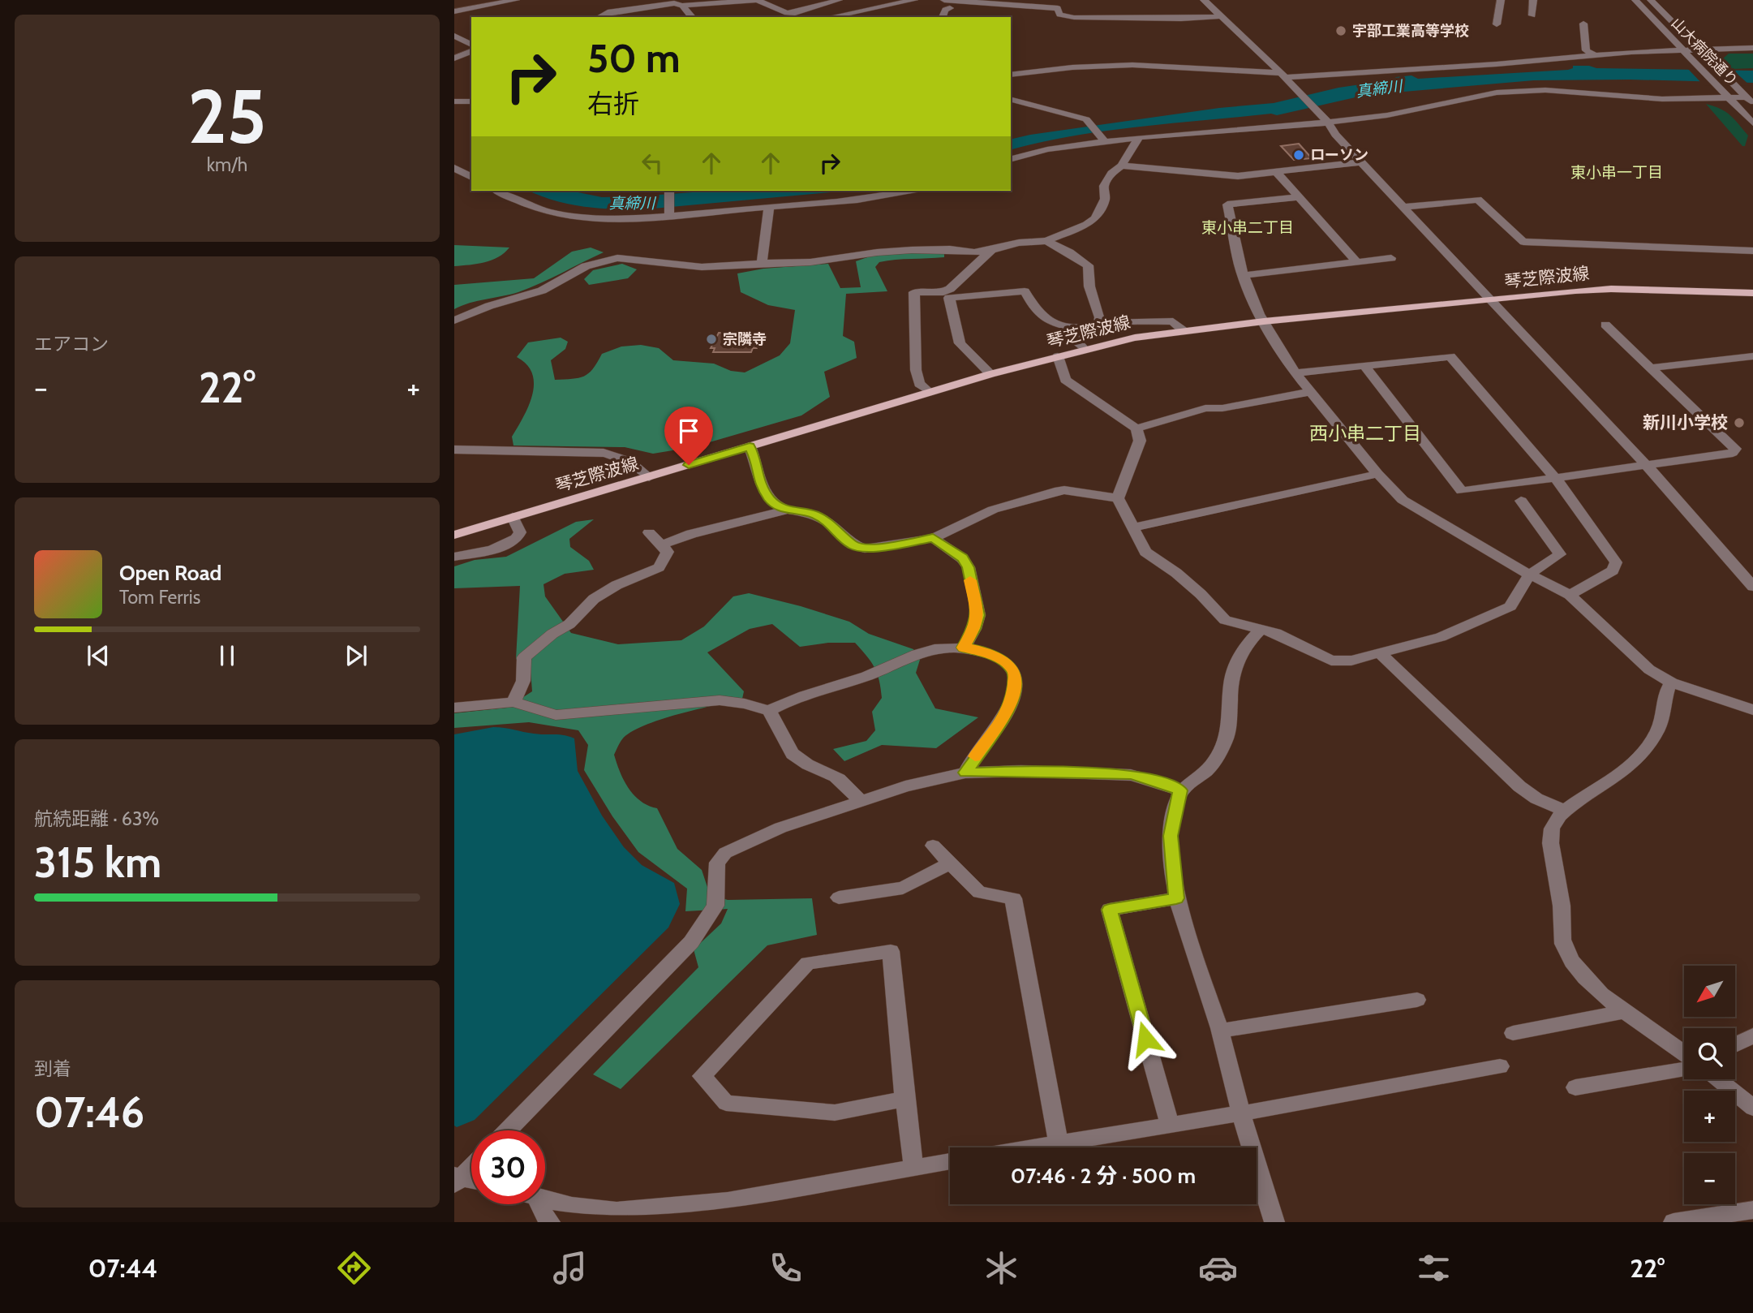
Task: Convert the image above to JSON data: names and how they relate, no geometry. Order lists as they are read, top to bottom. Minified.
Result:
{"streets":{"main road":["琴芝際波線"],"street":["山大病院通り"]},"districts":["東小串一丁目","東小串二丁目","西小串二丁目"],"water":["真締川"],"places":["宇部工業高等学校","ローソン","宗隣寺","新川小学校"],"north":"bottom left","page":{"tile":[["25","km/h"],"エアコン",["航続距離 · 63%","315 km"],["到着","07:46"]],"turn":["50 m","右折"],"heat":["−","22°","+"],"song":["Open Road","Tom Ferris"],"map_buttons":["+","−"],"limit":"30","trip":"07:46 · 2 分 · 500 m","tabs":["07:44","22°"]}}
